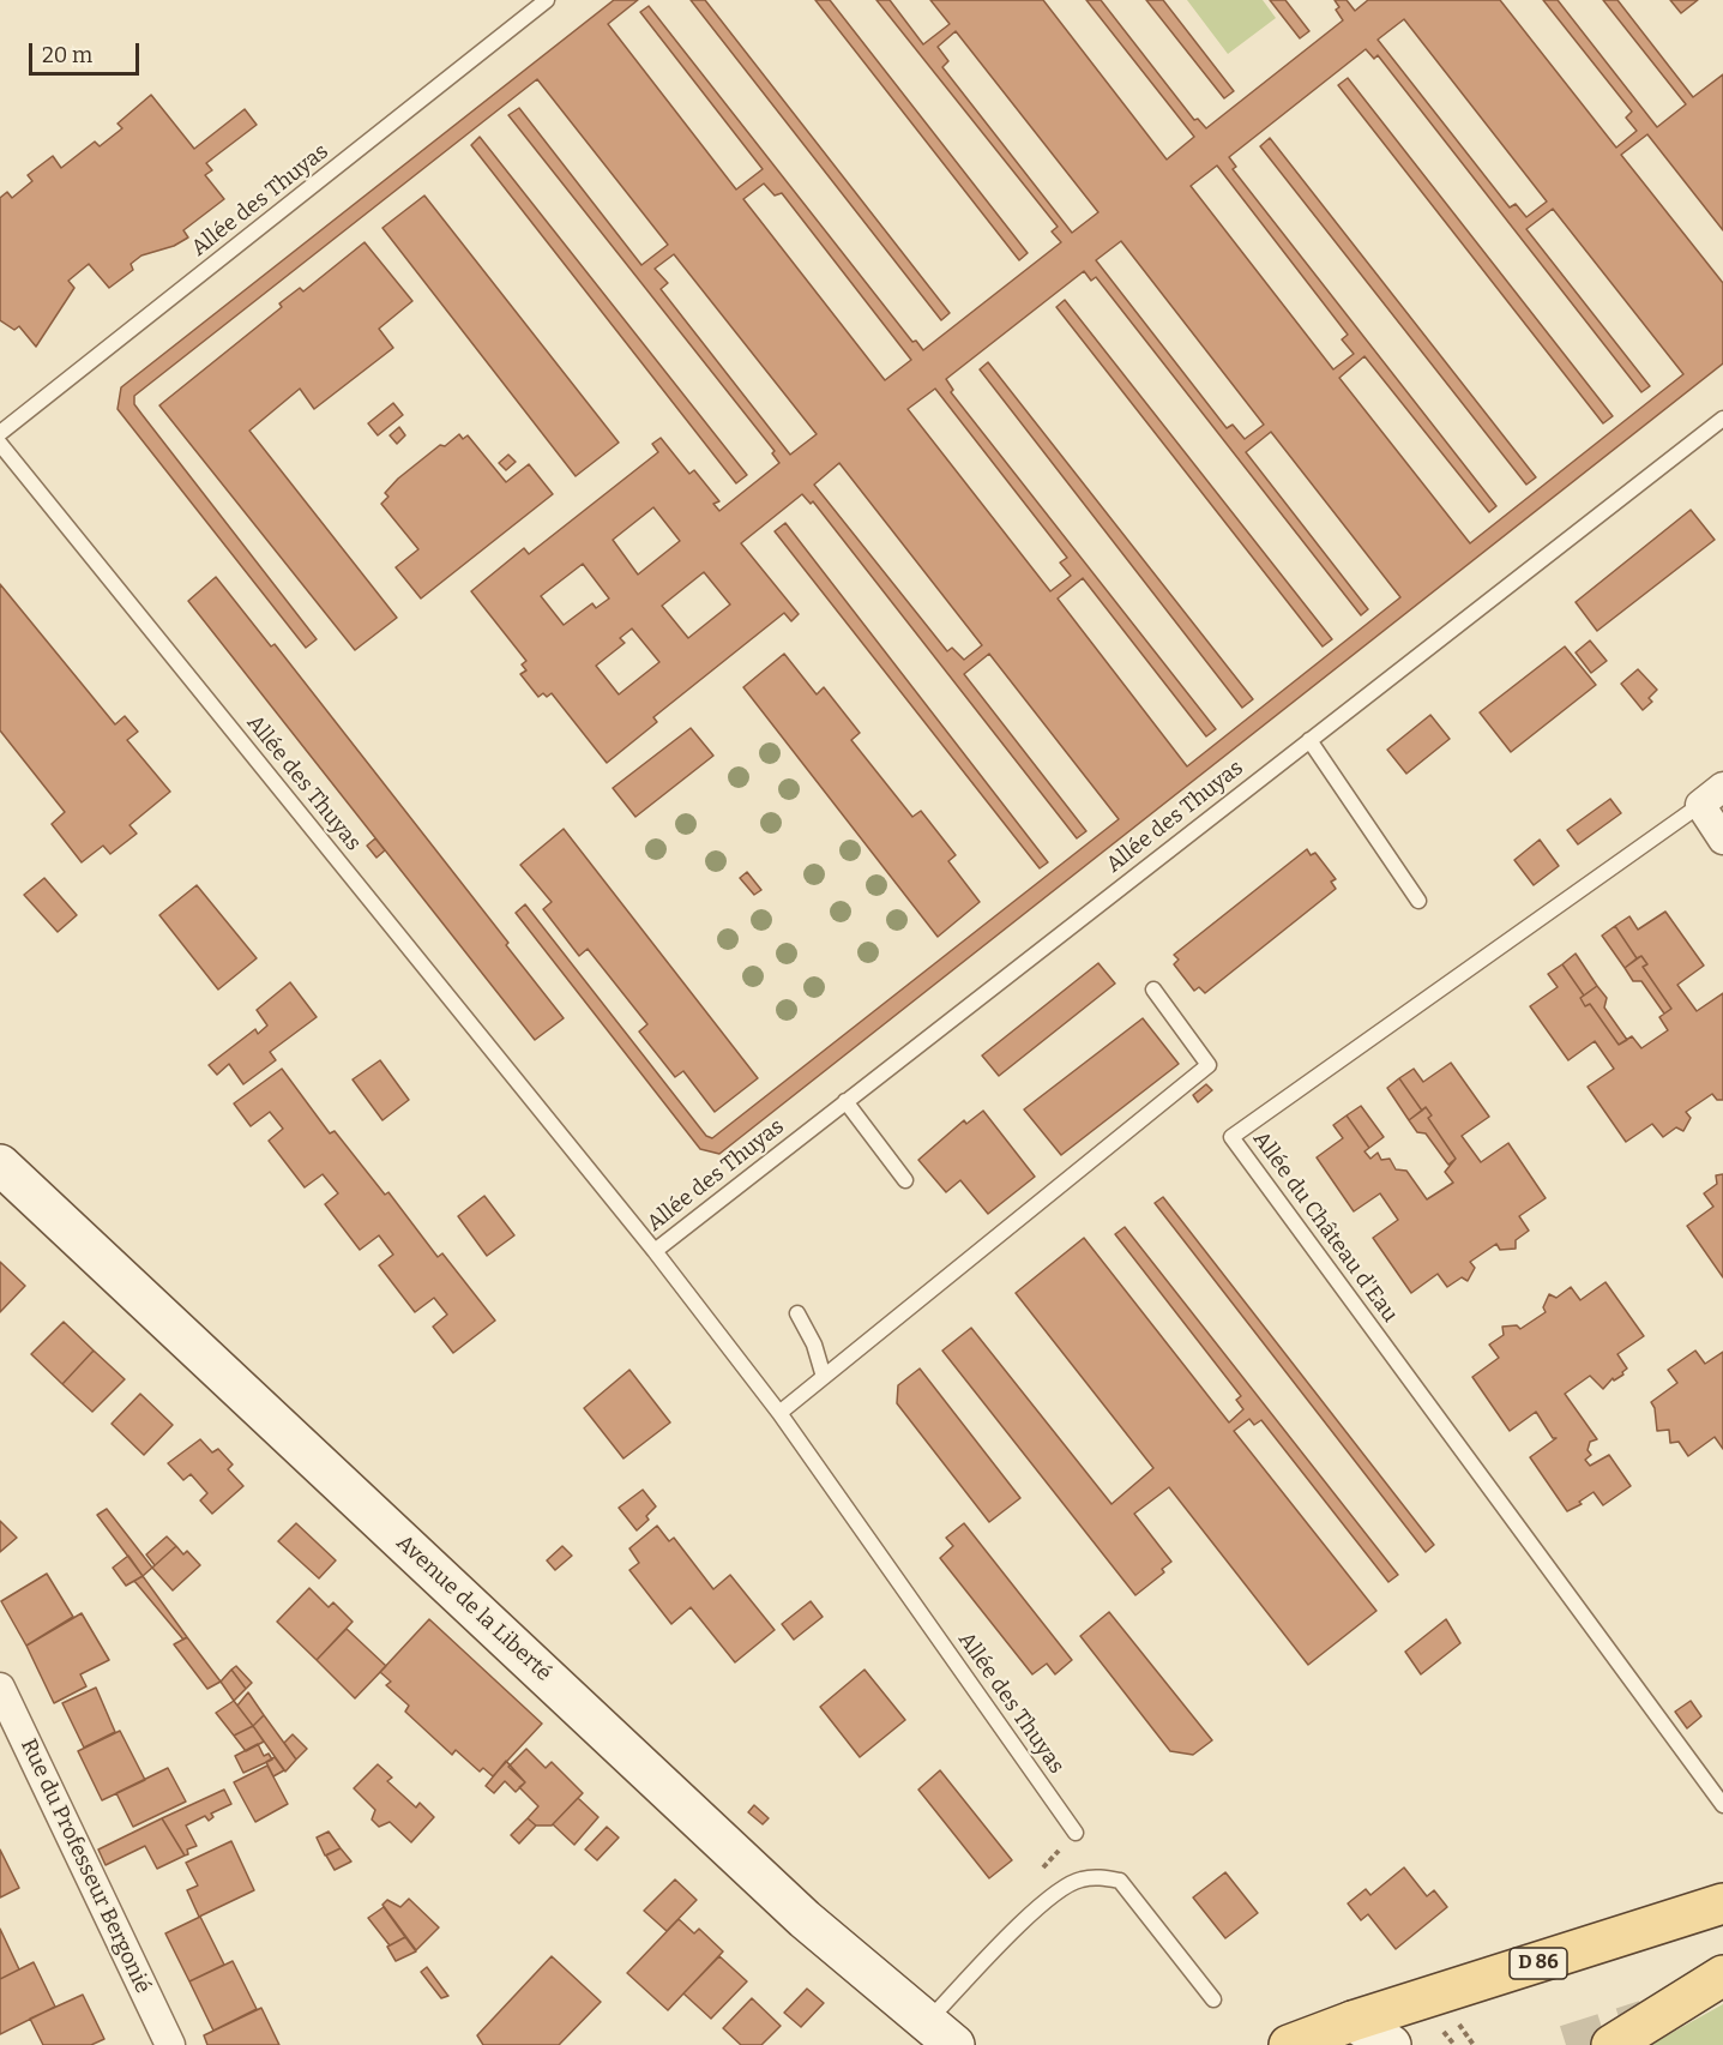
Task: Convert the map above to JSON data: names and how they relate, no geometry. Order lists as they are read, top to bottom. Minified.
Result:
{"streets":{"main road":["Avenue de la Liberté","D 86"],"street":["Rue du Professeur Bergonié"],"lane":["Allée des Thuyas","Allée du Château d'Eau"]},"scale_bar":"20 m"}
